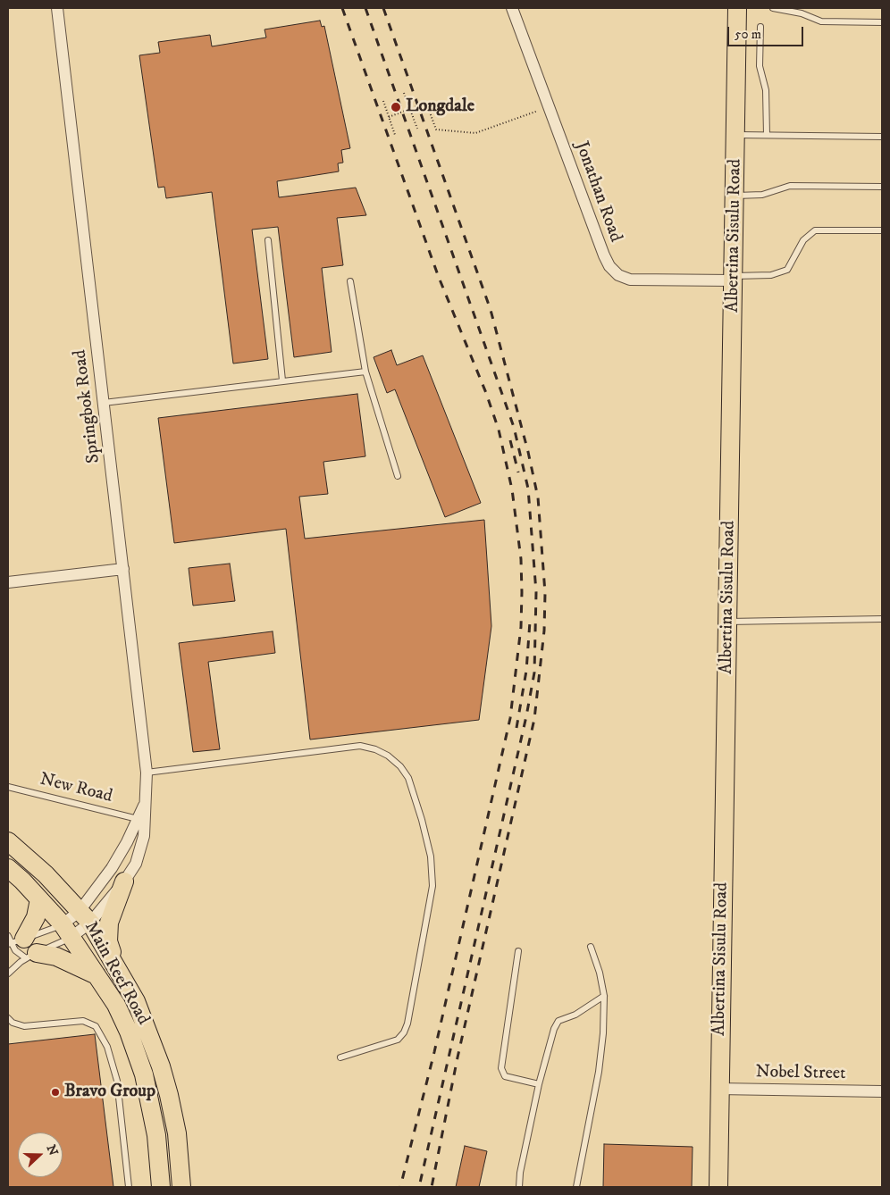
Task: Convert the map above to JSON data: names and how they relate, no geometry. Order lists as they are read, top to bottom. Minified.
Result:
{"streets":{"main road":["Albertina Sisulu Road","Main Reef Road"],"street":["Jonathan Road","Springbok Road","Nobel Street"],"lane":["New Road"]},"crossings":[["Jonathan Road","Albertina Sisulu Road"],["Albertina Sisulu Road","Nobel Street"],["Springbok Road","New Road"],["Springbok Road","Main Reef Road"]],"places":["Longdale","Bravo Group"],"scale_bar":"50 m","north":"right"}
